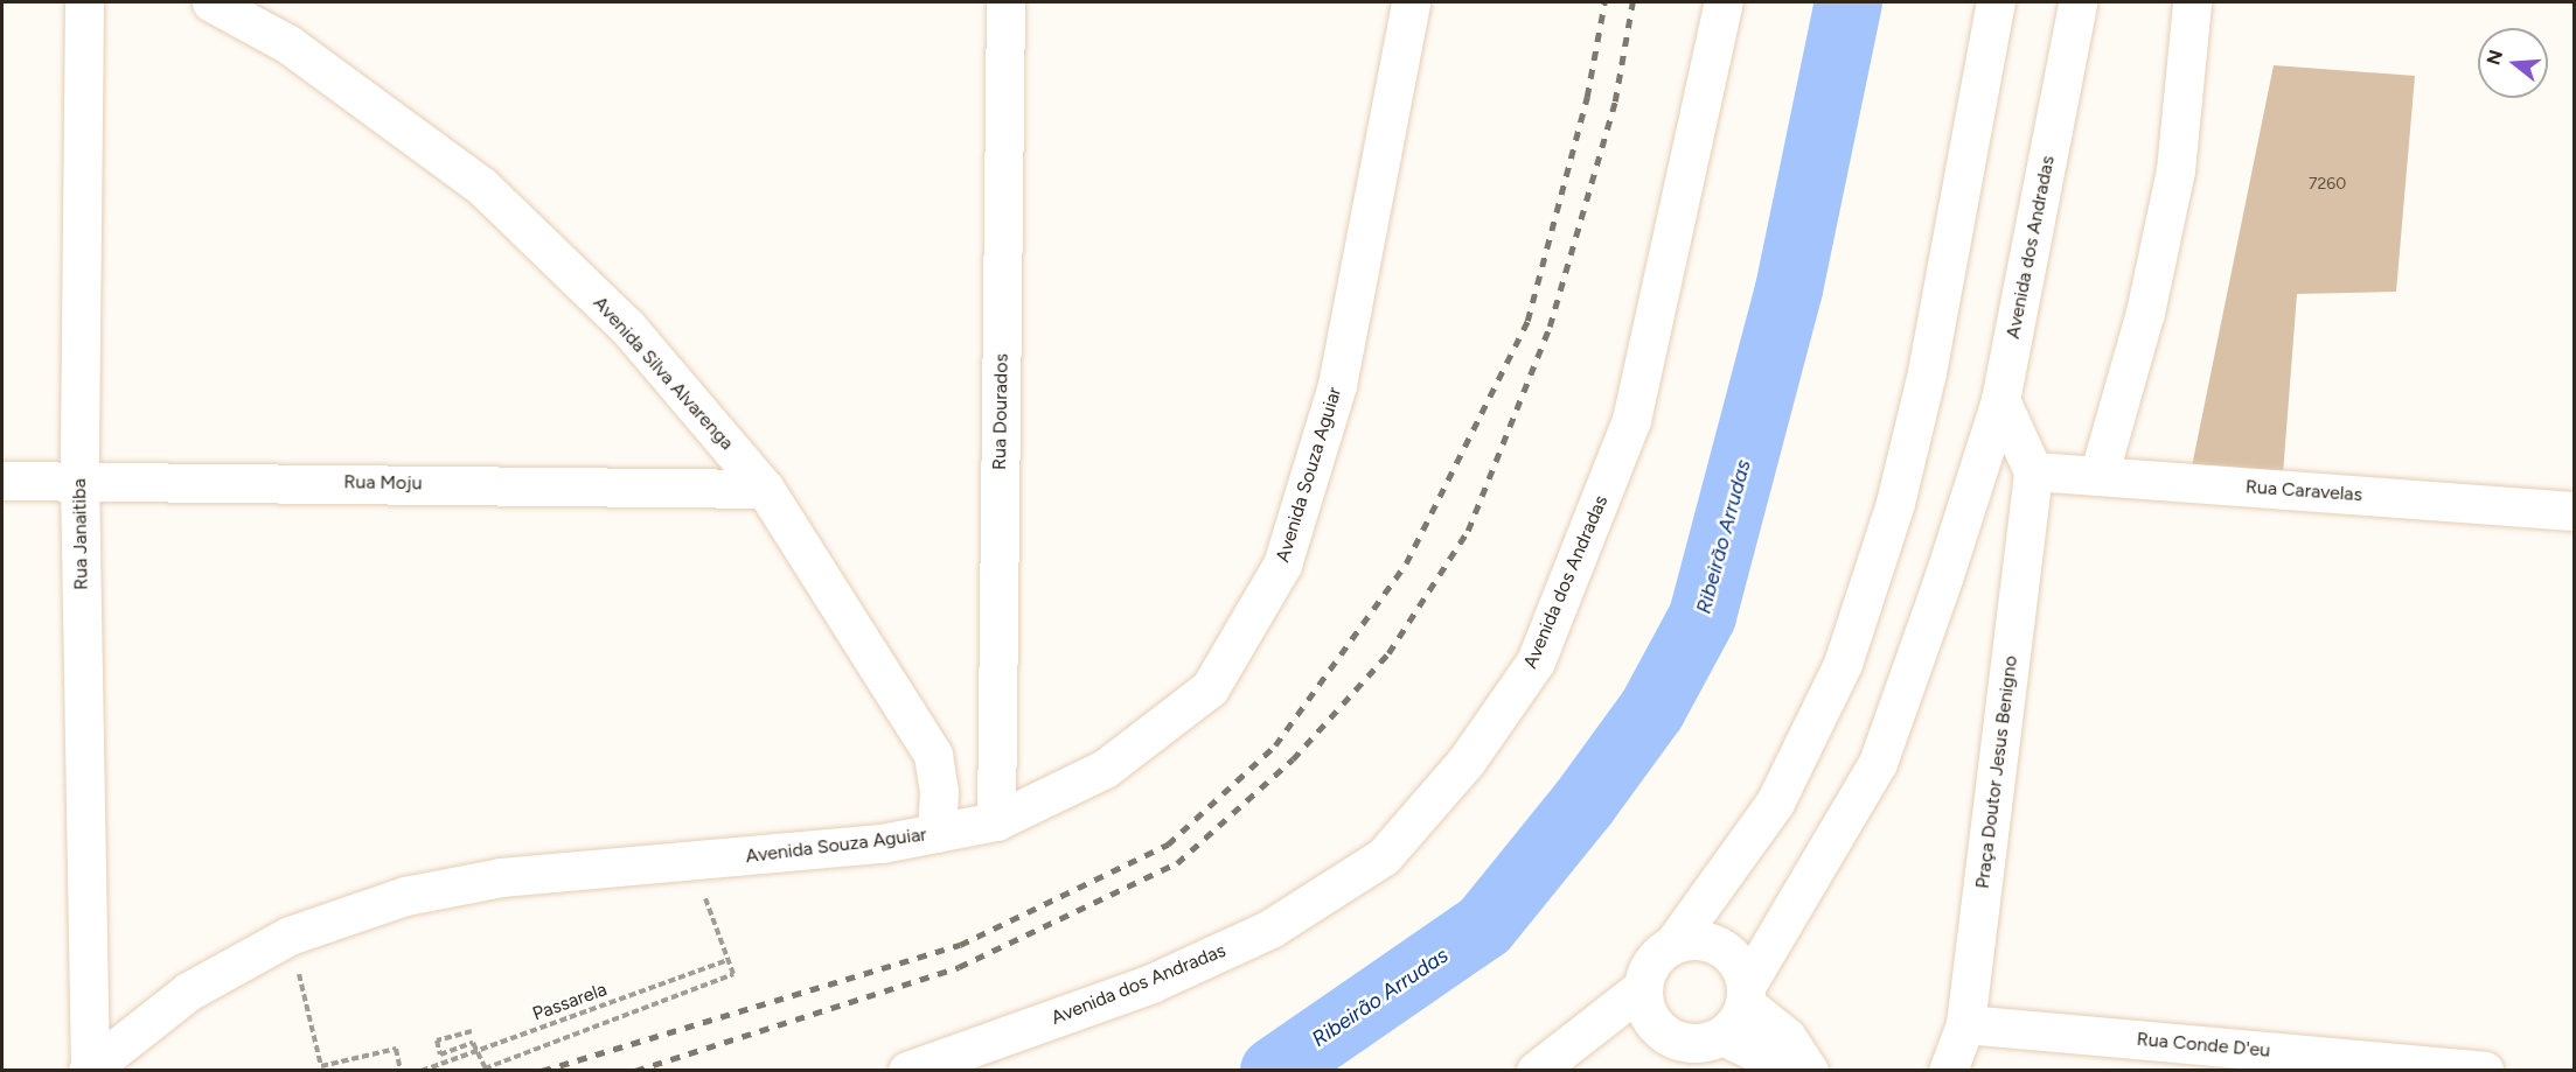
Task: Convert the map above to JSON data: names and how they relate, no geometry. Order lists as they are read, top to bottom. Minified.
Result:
{"streets":{"street":["Avenida dos Andradas","Avenida Silva Alvarenga","Rua Dourados","Avenida Souza Aguiar","Rua Moju","Rua Caravelas","Rua Janaitiba","Praça Doutor Jesus Benigno","Rua Conde D'eu"],"path":["Passarela"]},"crossings":[["Avenida Silva Alvarenga","Avenida Souza Aguiar"],["Avenida Silva Alvarenga","Rua Moju"],["Rua Dourados","Avenida Souza Aguiar"],["Avenida Souza Aguiar","Rua Janaitiba"],["Rua Moju","Rua Janaitiba"],["Rua Caravelas","Praça Doutor Jesus Benigno"],["Praça Doutor Jesus Benigno","Rua Conde D'eu"]],"water":["Ribeirão Arrudas"],"house_numbers":["7260"],"north":"left"}
